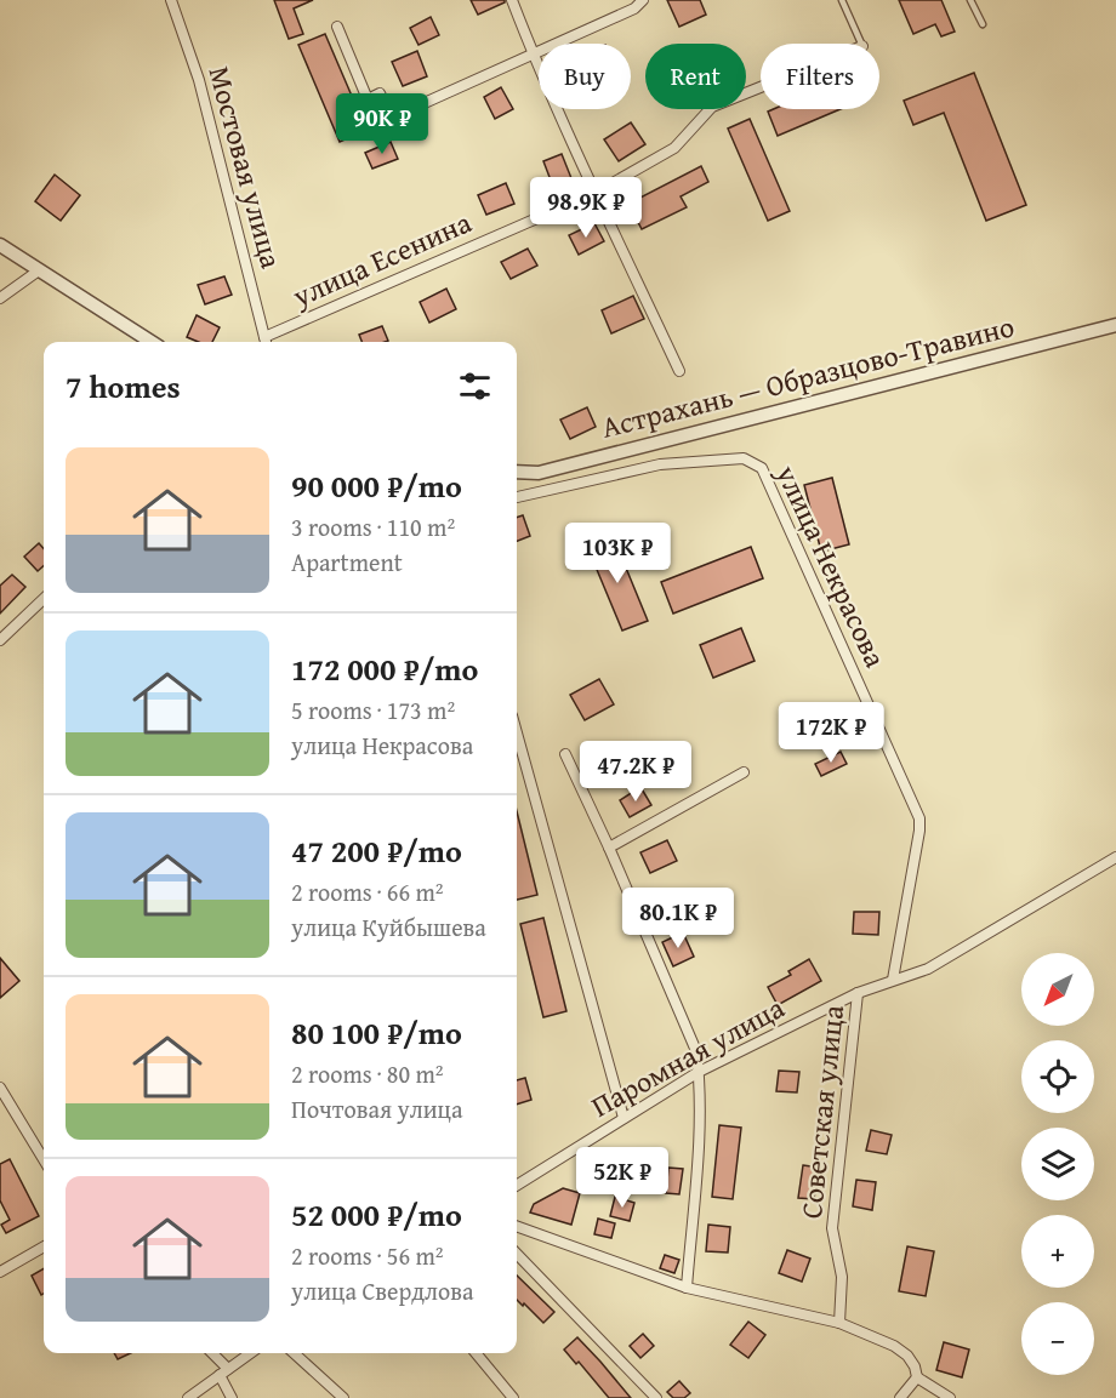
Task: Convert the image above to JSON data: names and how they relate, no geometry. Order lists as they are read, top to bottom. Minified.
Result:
{"streets":{"street":["Мостовая улица","улица Есенина","Астрахань — Образцово-Травино","улица Некрасова","Паромная улица","Советская улица"]},"crossings":[["Мостовая улица","улица Есенина"],["улица Некрасова","Паромная улица"],["Паромная улица","Советская улица"]],"north":"bottom left","page":{"chip":["Buy","Rent","Filters"],"price":["90K ₽","98.9K ₽","103K ₽","172K ₽","47.2K ₽","80.1K ₽","52K ₽"],"heading":"7 homes","list":[{"name":"90 000 ₽/mo","note":"3 rooms · 110 m² · Apartment"},{"name":"172 000 ₽/mo","note":"5 rooms · 173 m² · улица Некрасова"},{"name":"47 200 ₽/mo","note":"2 rooms · 66 m² · улица Куйбышева"},{"name":"80 100 ₽/mo","note":"2 rooms · 80 m² · Почтовая улица"},{"name":"52 000 ₽/mo","note":"2 rooms · 56 m² · улица Свердлова"}],"map_buttons":["+","−"]}}
